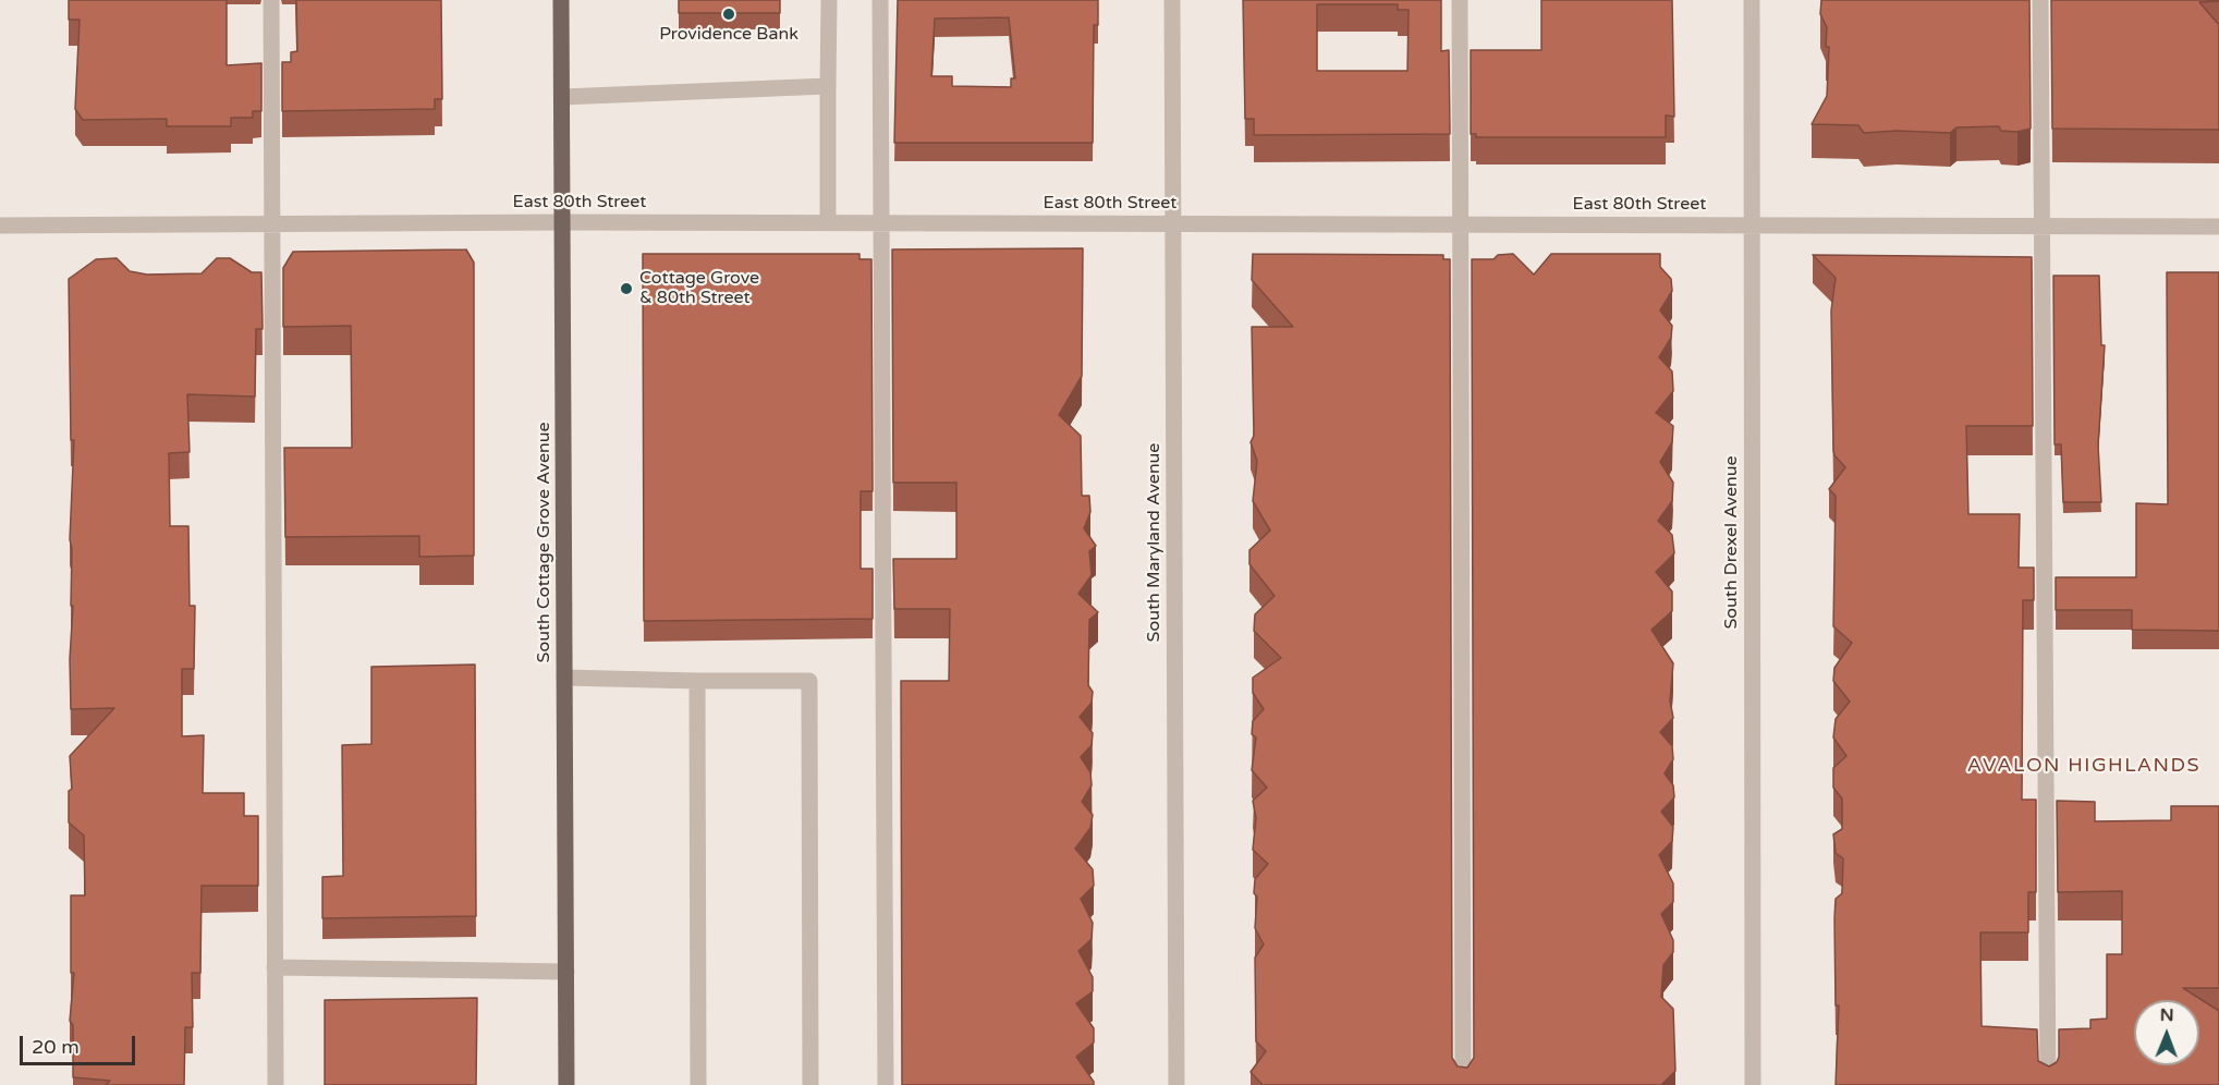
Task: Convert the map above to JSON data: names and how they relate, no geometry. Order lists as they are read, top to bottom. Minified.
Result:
{"streets":{"main road":["South Cottage Grove Avenue"],"street":["East 80th Street","South Maryland Avenue","South Drexel Avenue"]},"crossings":[["East 80th Street","South Cottage Grove Avenue"],["East 80th Street","South Maryland Avenue"],["East 80th Street","South Drexel Avenue"]],"districts":["AVALON HIGHLANDS"],"places":["Providence Bank","Cottage Grove & 80th Street"],"scale_bar":"20 m","north":"top"}
